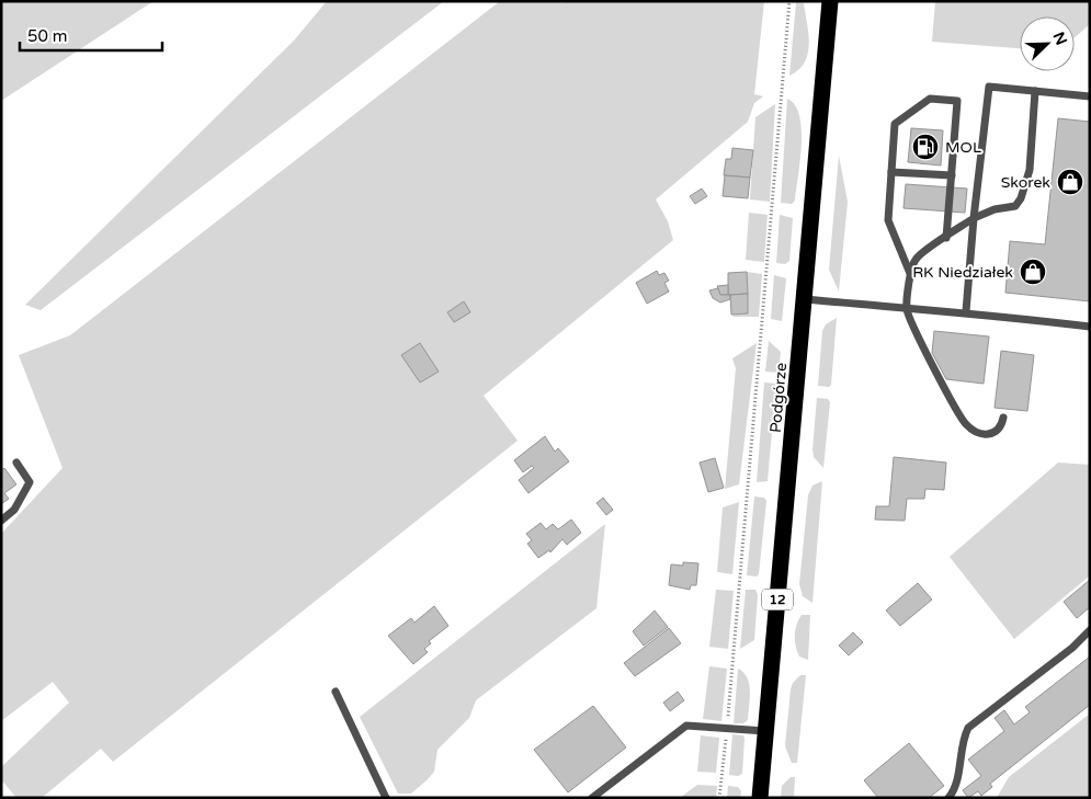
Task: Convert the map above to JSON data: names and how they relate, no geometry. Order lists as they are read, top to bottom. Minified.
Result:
{"streets":{"highway":["Podgórze","12"]},"places":{"fuel station":["MOL"],"shop":["Skorek","RK Niedziałek"]},"scale_bar":"50 m","north":"top right"}
